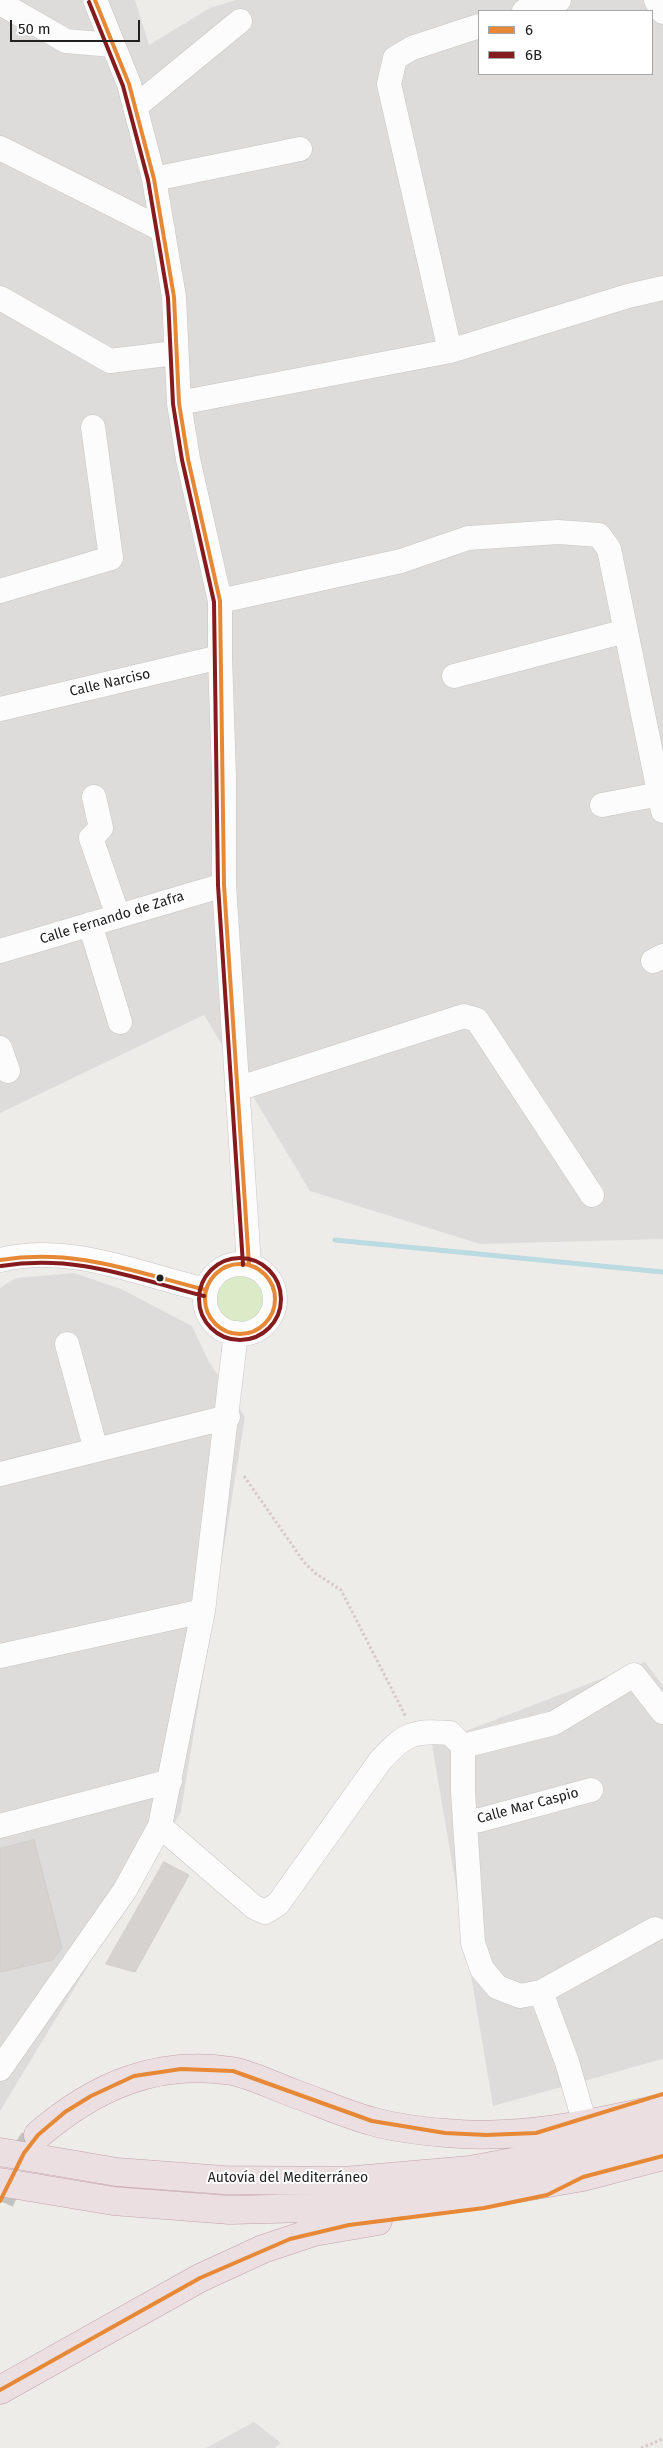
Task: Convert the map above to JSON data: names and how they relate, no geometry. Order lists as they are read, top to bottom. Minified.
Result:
{"streets":{"highway":["Autovía del Mediterráneo"],"street":["Calle Narciso","Calle Fernando de Zafra","Calle Mar Caspio"]},"lines":["transit line 6","transit line 6B"],"legend":["6","6B"],"scale_bar":"50 m"}
